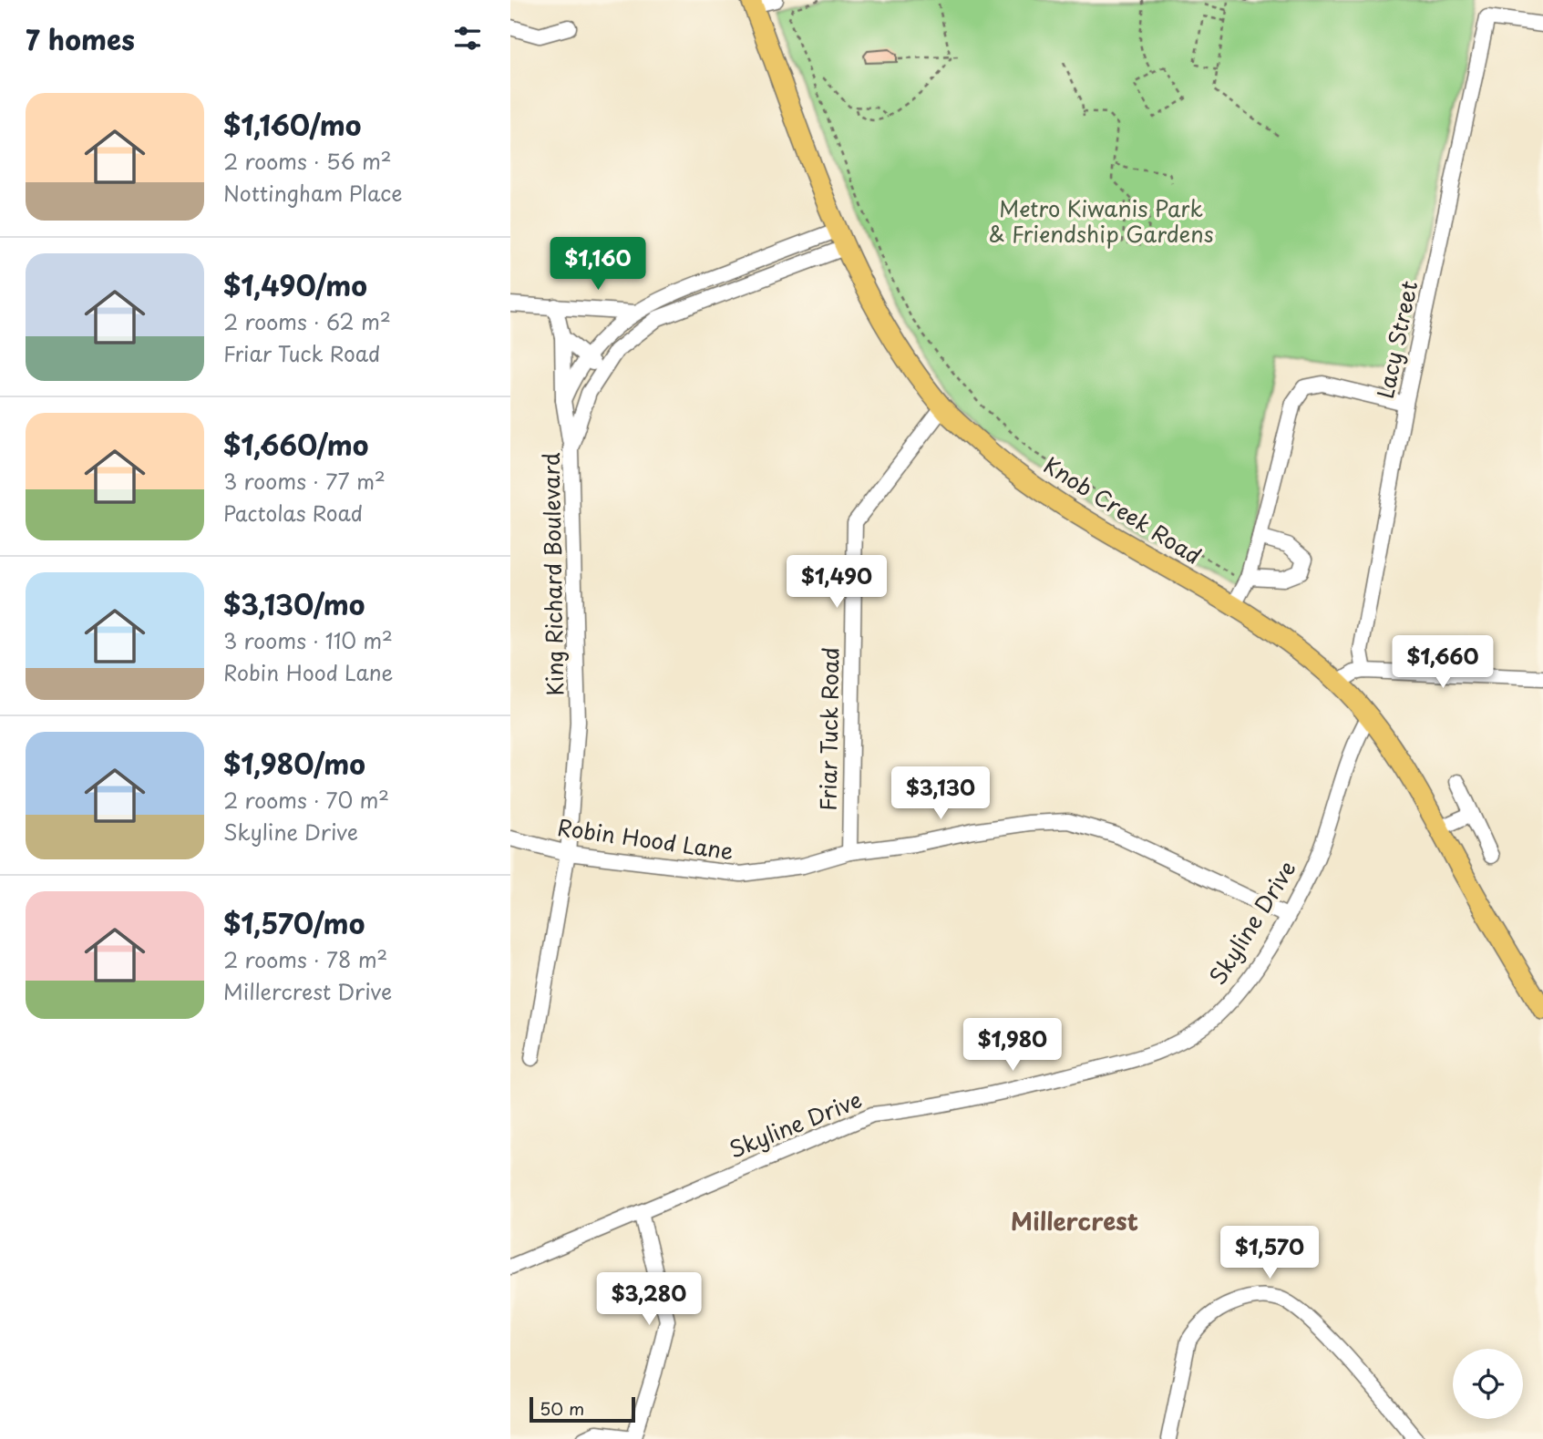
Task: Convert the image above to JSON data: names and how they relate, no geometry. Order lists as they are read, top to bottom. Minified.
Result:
{"streets":{"main road":["Knob Creek Road"],"street":["Lacy Street","King Richard Boulevard","Friar Tuck Road","Robin Hood Lane","Skyline Drive"]},"crossings":[["Knob Creek Road","King Richard Boulevard"],["Knob Creek Road","Friar Tuck Road"],["Knob Creek Road","Skyline Drive"],["King Richard Boulevard","Robin Hood Lane"],["Friar Tuck Road","Robin Hood Lane"],["Robin Hood Lane","Skyline Drive"]],"districts":["Millercrest"],"parks":["Metro Kiwanis Park & Friendship Gardens"],"scale_bar":"50 m","page":{"heading":"7 homes","list":[{"name":"$1,160/mo","note":"2 rooms · 56 m² · Nottingham Place"},{"name":"$1,490/mo","note":"2 rooms · 62 m² · Friar Tuck Road"},{"name":"$1,660/mo","note":"3 rooms · 77 m² · Pactolas Road"},{"name":"$3,130/mo","note":"3 rooms · 110 m² · Robin Hood Lane"},{"name":"$1,980/mo","note":"2 rooms · 70 m² · Skyline Drive"},{"name":"$1,570/mo","note":"2 rooms · 78 m² · Millercrest Drive"}],"price":["$1,160","$1,490","$1,660","$3,130","$1,980","$1,570","$3,280"],"scale":"50 m"}}
